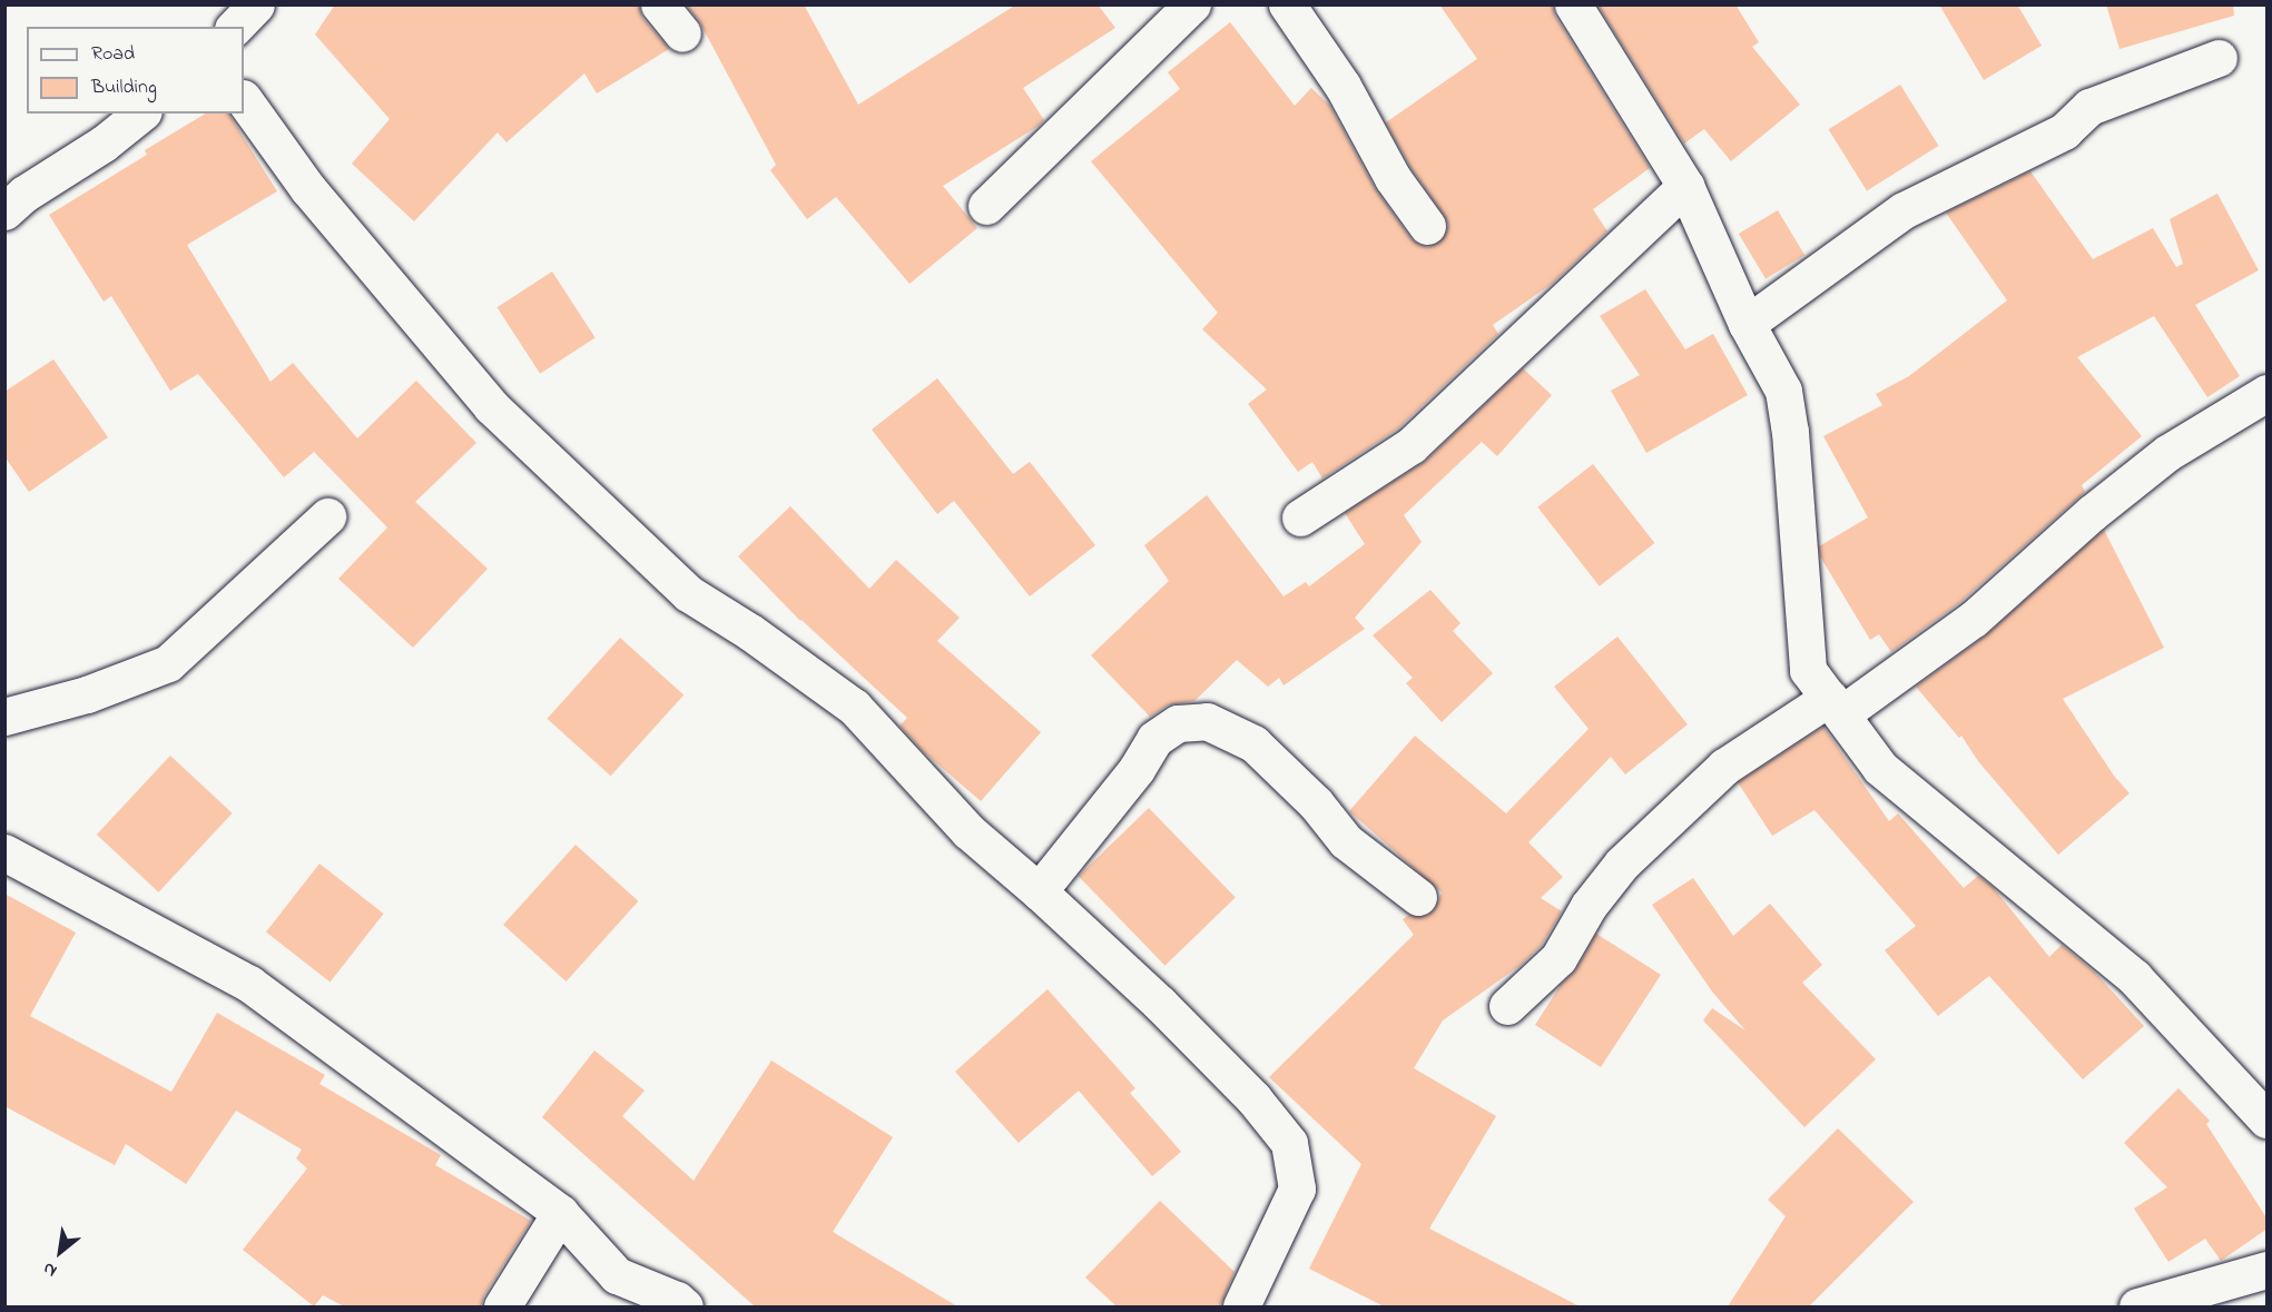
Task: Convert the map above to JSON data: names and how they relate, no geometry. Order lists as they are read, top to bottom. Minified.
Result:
{"legend":["Road","Building"],"north":"bottom left"}
